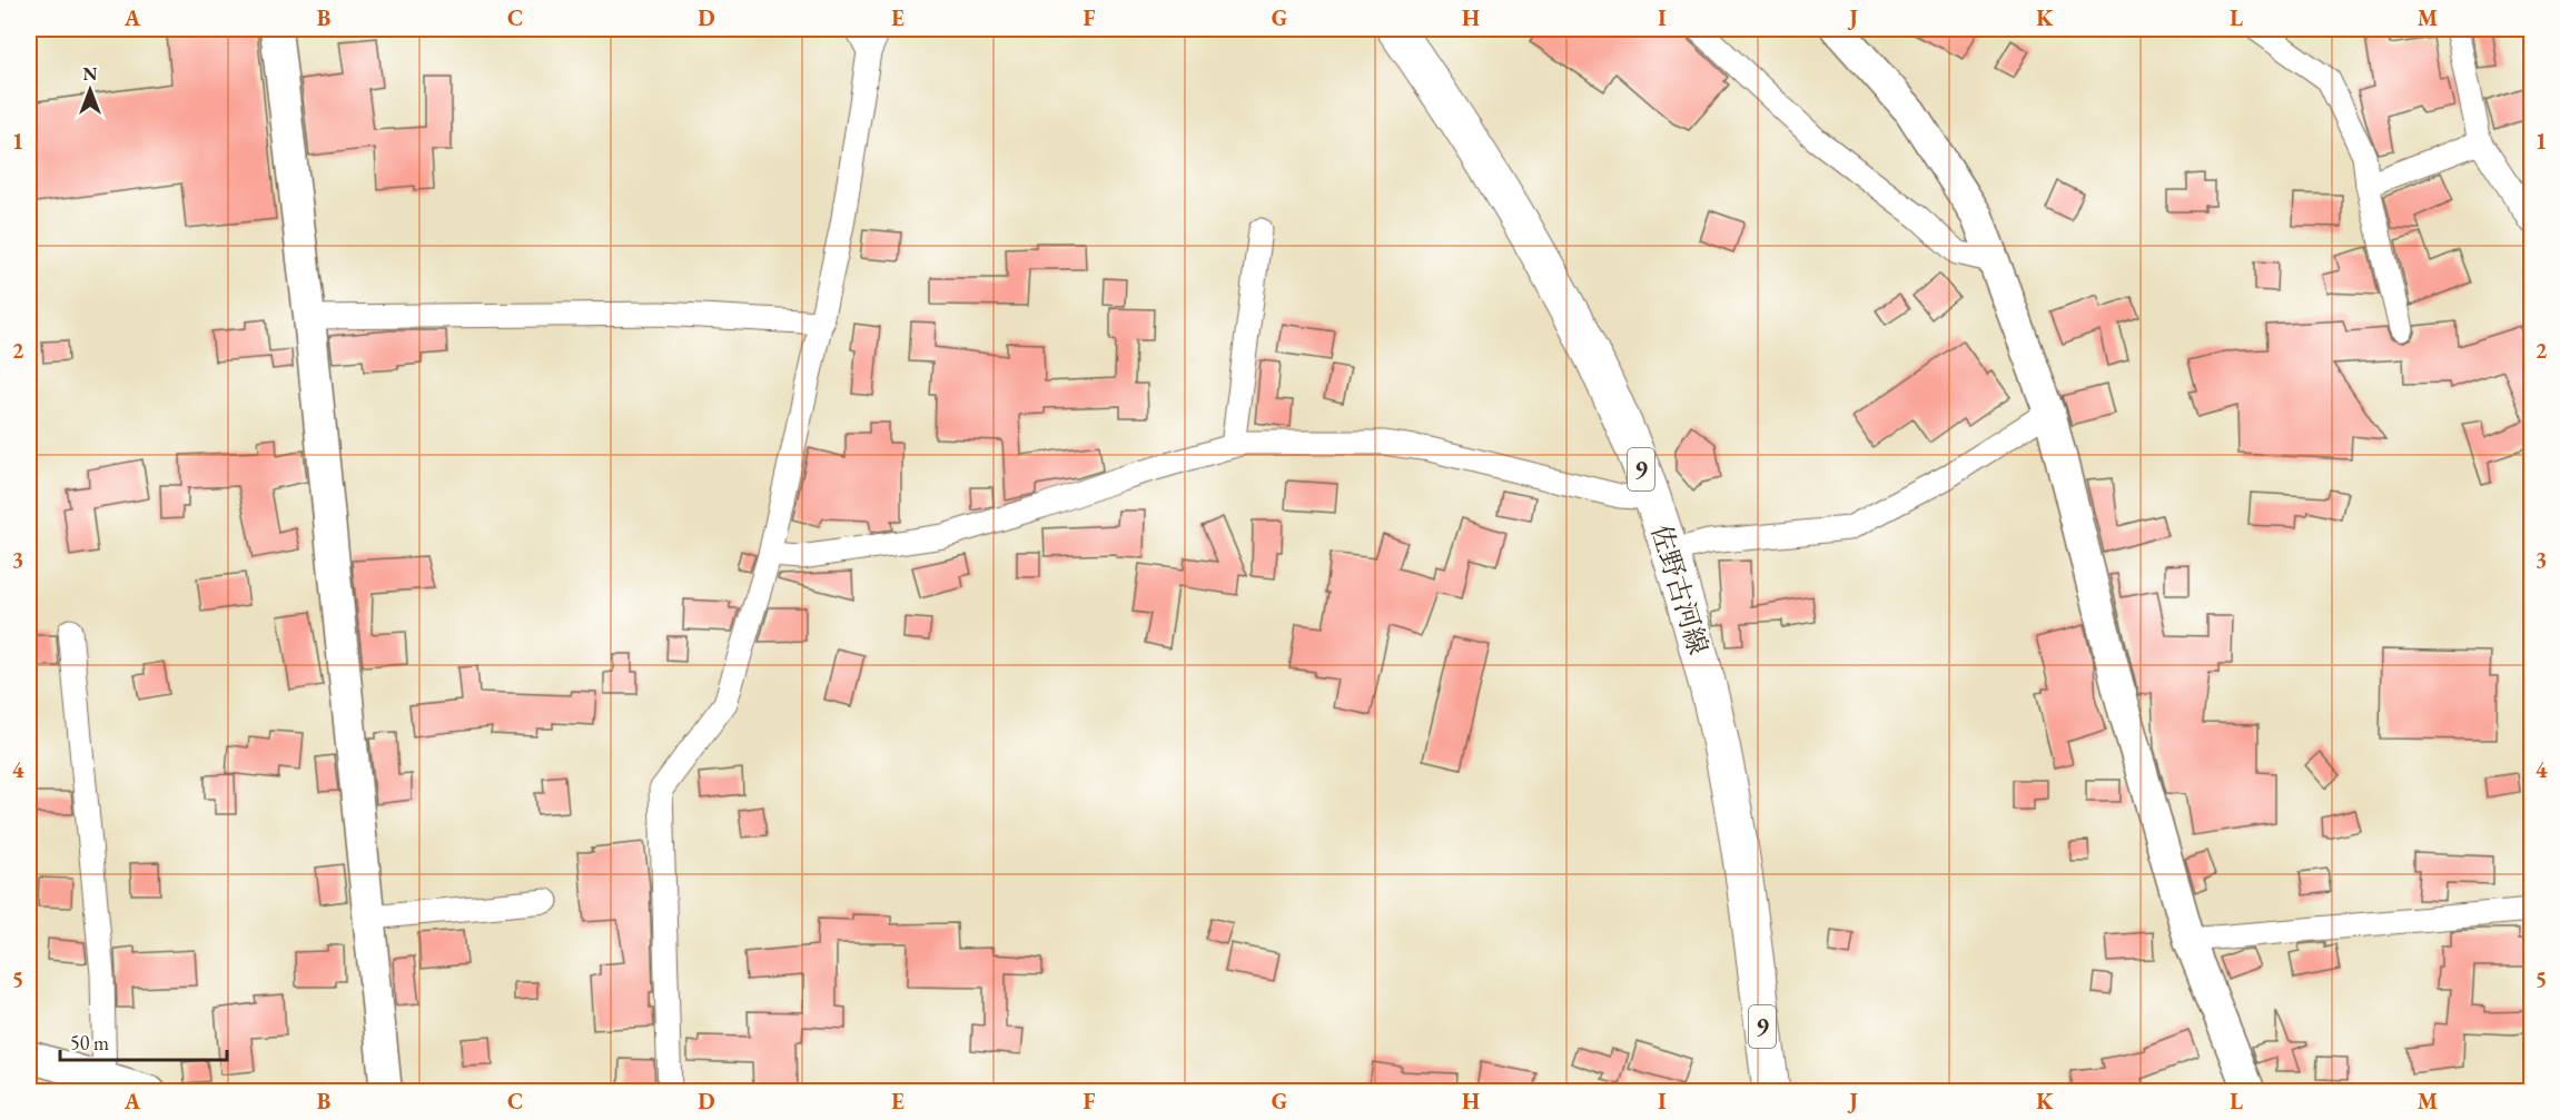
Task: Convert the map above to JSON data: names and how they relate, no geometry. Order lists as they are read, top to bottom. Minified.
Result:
{"streets":{"main road":["9","佐野古河線"]},"scale_bar":"50 m","north":"top","grid":{"columns":["A","B","C","D","E","F","G","H","I","J","K","L","M"],"rows":["1","2","3","4","5"]}}
